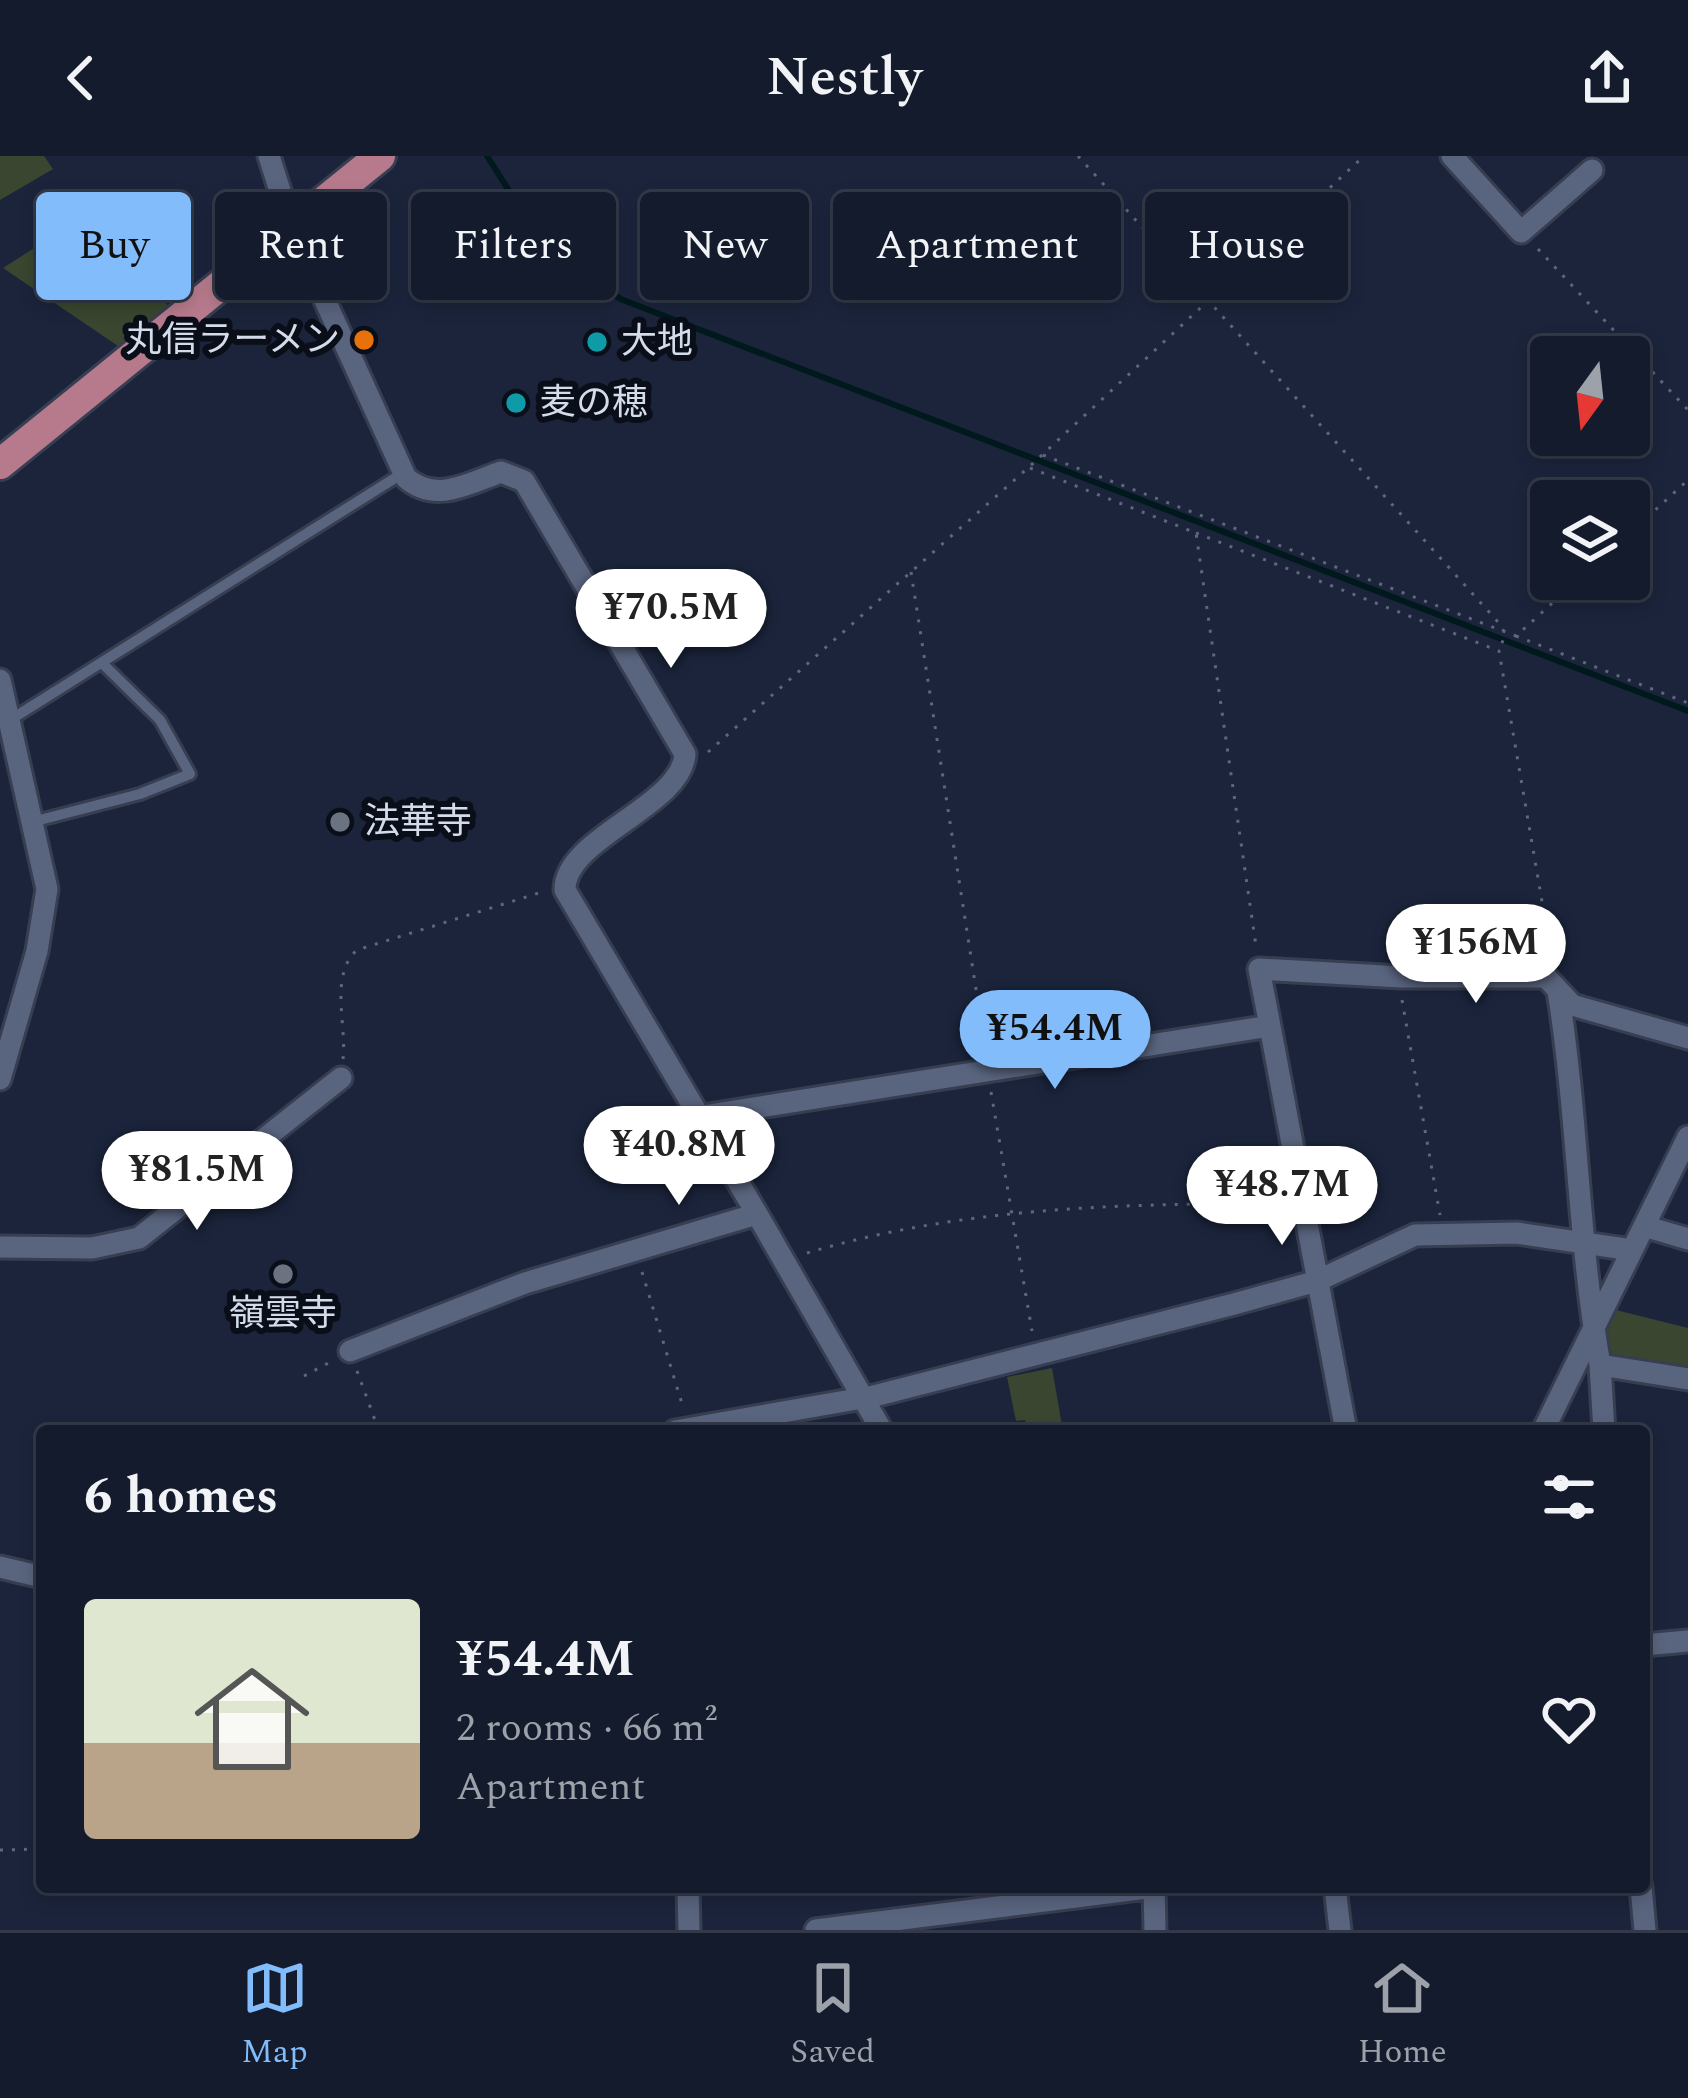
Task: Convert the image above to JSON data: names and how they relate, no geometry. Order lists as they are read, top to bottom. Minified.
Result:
{"places":["丸信ラーメン","大地","麦の穂","法華寺","嶺雲寺"],"north":"bottom","page":{"header":"Nestly","chip":["Buy","Rent","Filters","New","Apartment","House"],"price":["¥70.5M","¥156M","¥54.4M","¥40.8M","¥81.5M","¥48.7M"],"heading":"6 homes","list":[{"name":"¥54.4M","note":"2 rooms · 66 m² · Apartment"}],"tabs":["Map","Saved","Home"]}}
